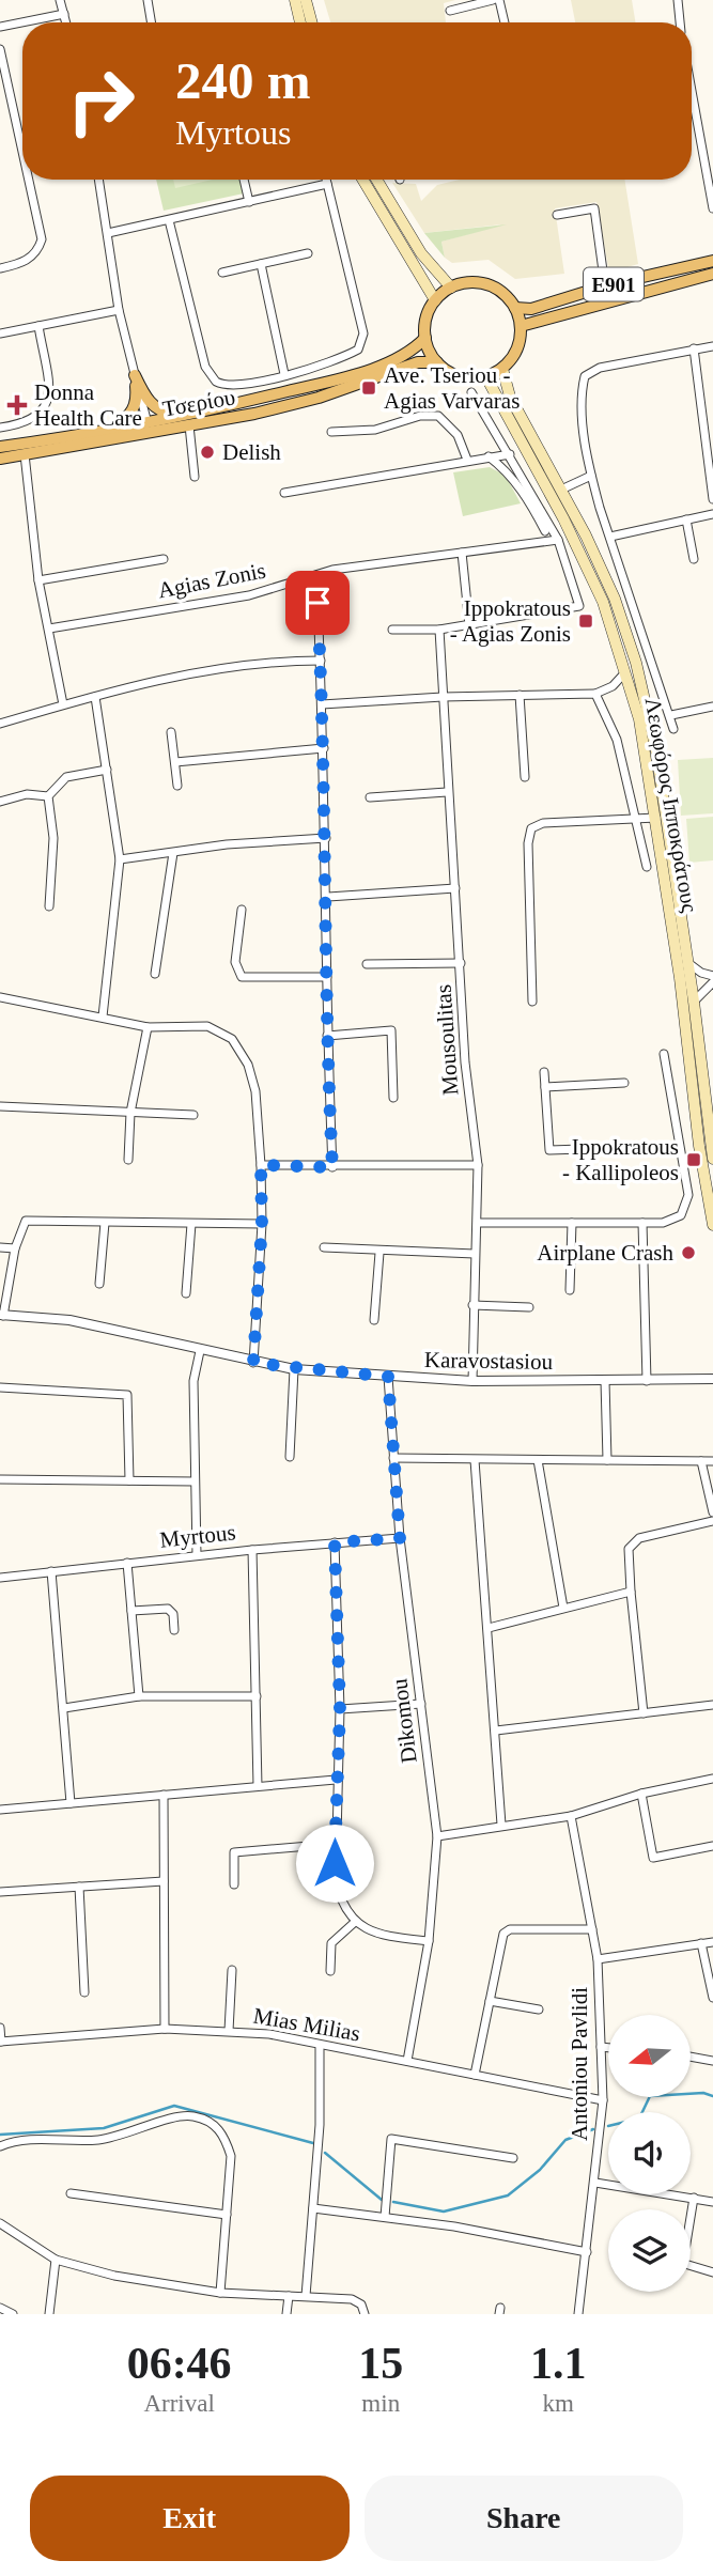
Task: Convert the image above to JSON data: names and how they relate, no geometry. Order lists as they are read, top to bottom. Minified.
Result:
{"streets":{"main road":["E901","Τσερίου","Λεωφόρος Ιπποκράτους"],"street":["Agias Zonis","Mousoulitas","Karavostasiou","Myrtous","Dikomou","Mias Milias","Antoniou Pavlidi"]},"crossings":[["E901","Τσερίου"],["E901","Λεωφόρος Ιπποκράτους"],["Τσερίου","Λεωφόρος Ιπποκράτους"],["Mousoulitas","Karavostasiou"],["Karavostasiou","Dikomou"],["Myrtous","Dikomou"],["Dikomou","Mias Milias"],["Mias Milias","Antoniou Pavlidi"]],"places":{"transit":["Ave. Tseriou - Agias Varvaras","Ippokratous - Agias Zonis","Ippokratous - Kallipoleos"],"health":["Donna Health Care"],"other":["Delish","Airplane Crash"]},"north":"left","page":{"turn":["240 m","Myrtous"],"eta":["06:46","Arrival","15","min","1.1","km"],"buttons":["Exit","Share"]}}
